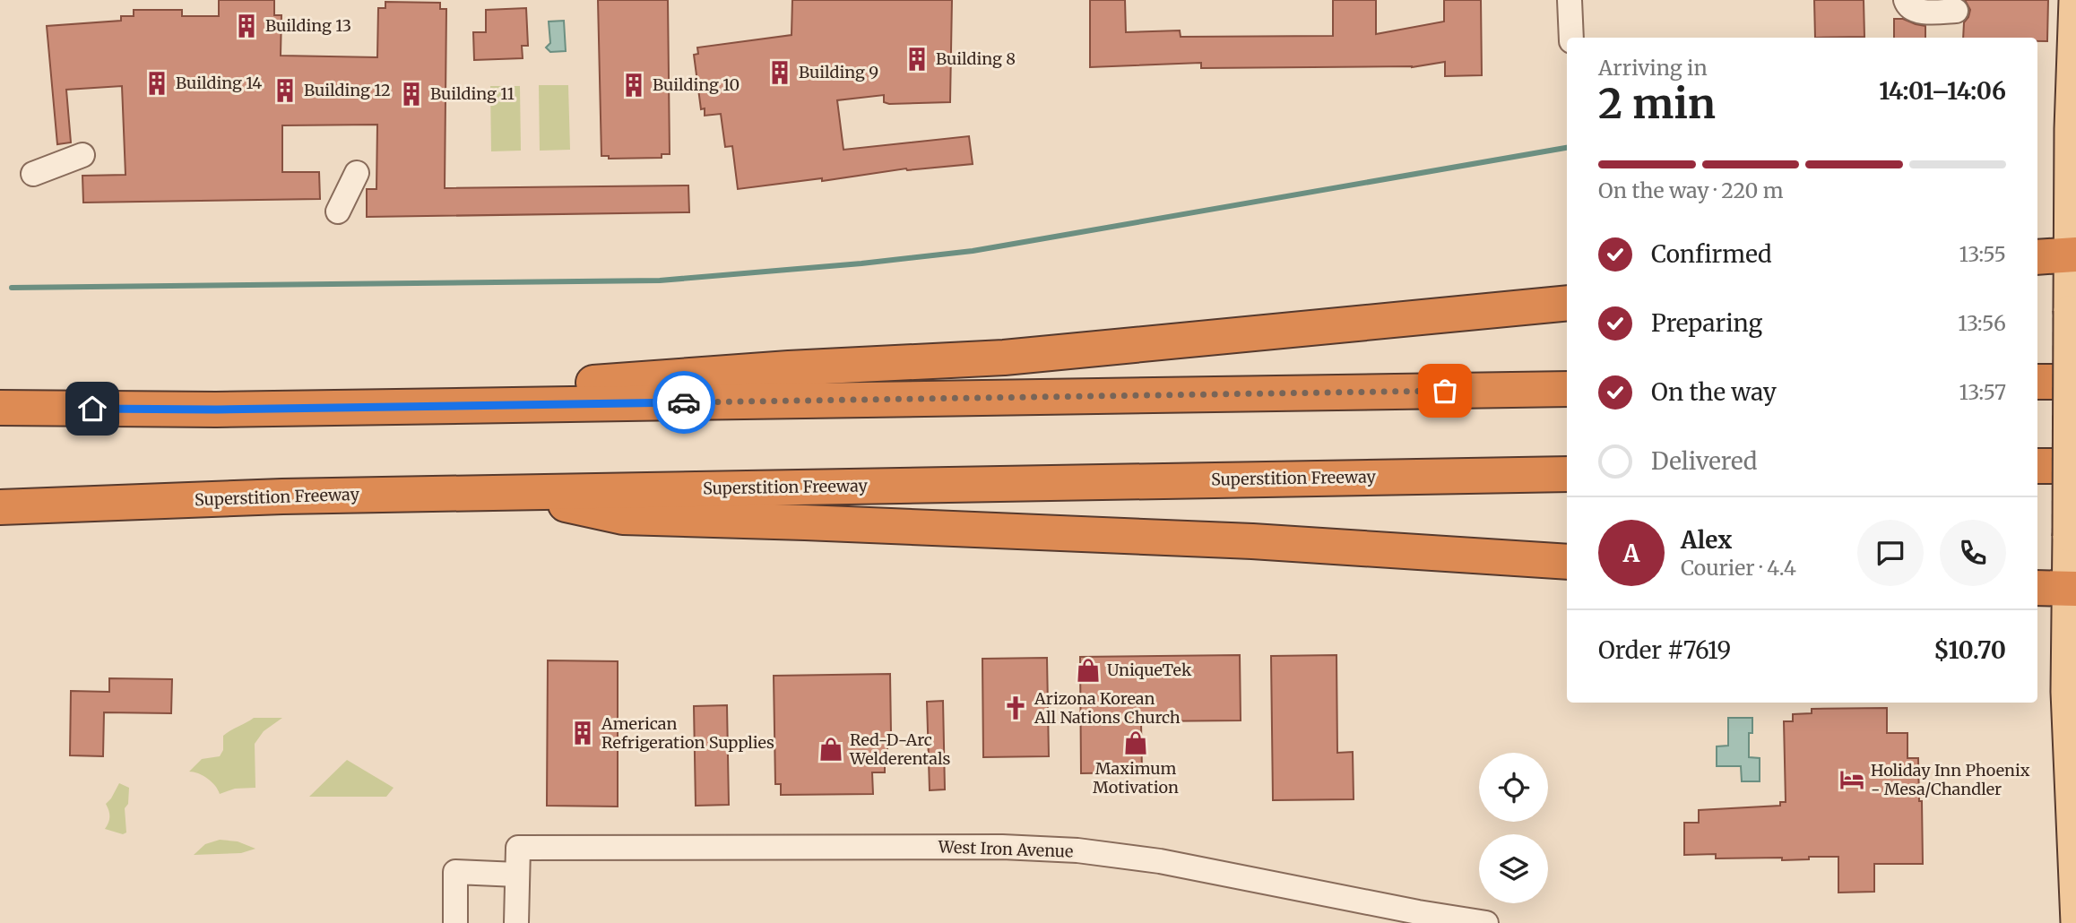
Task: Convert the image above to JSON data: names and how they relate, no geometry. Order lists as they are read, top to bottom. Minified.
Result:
{"streets":{"highway":["Superstition Freeway"],"street":["West Iron Avenue"]},"places":{"building":["Building 13","Building 8","Building 9","Building 14","Building 10","Building 12","Building 11","American Refrigeration Supplies"],"shop":["UniqueTek","Maximum Motivation","Red-D-Arc Welderentals"],"church":["Arizona Korean All Nations Church"],"hotel":["Holiday Inn Phoenix - Mesa/Chandler"]},"page":{"heading":["2 min","Arriving in","14:01–14:06"],"panel":["Alex","Courier · 4.4","Order #7619","$10.70"],"bar":"On the way · 220 m","list":[["Confirmed","13:55"],["Preparing","13:56"],["On the way","13:57"],"Delivered"],"round":"A"}}
